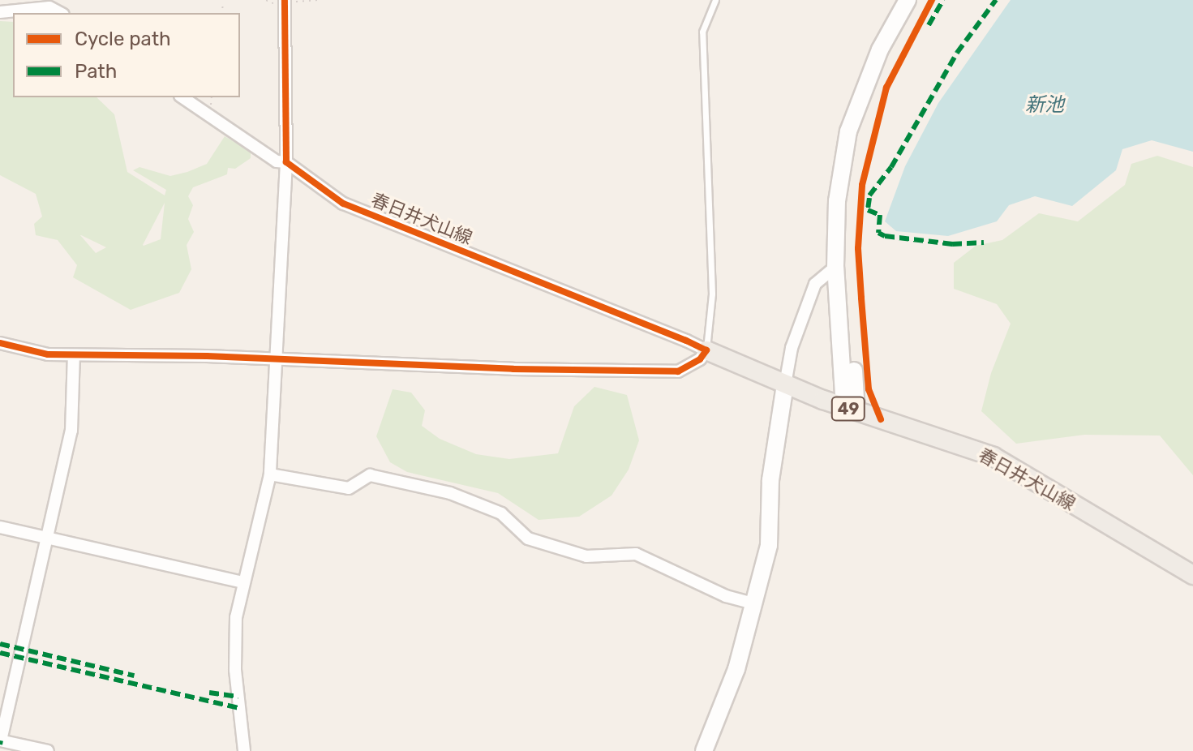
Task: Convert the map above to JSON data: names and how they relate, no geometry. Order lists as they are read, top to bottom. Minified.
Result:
{"streets":{"main road":["春日井犬山線","49"]},"water":["新池"],"legend":["Cycle path","Path"]}
